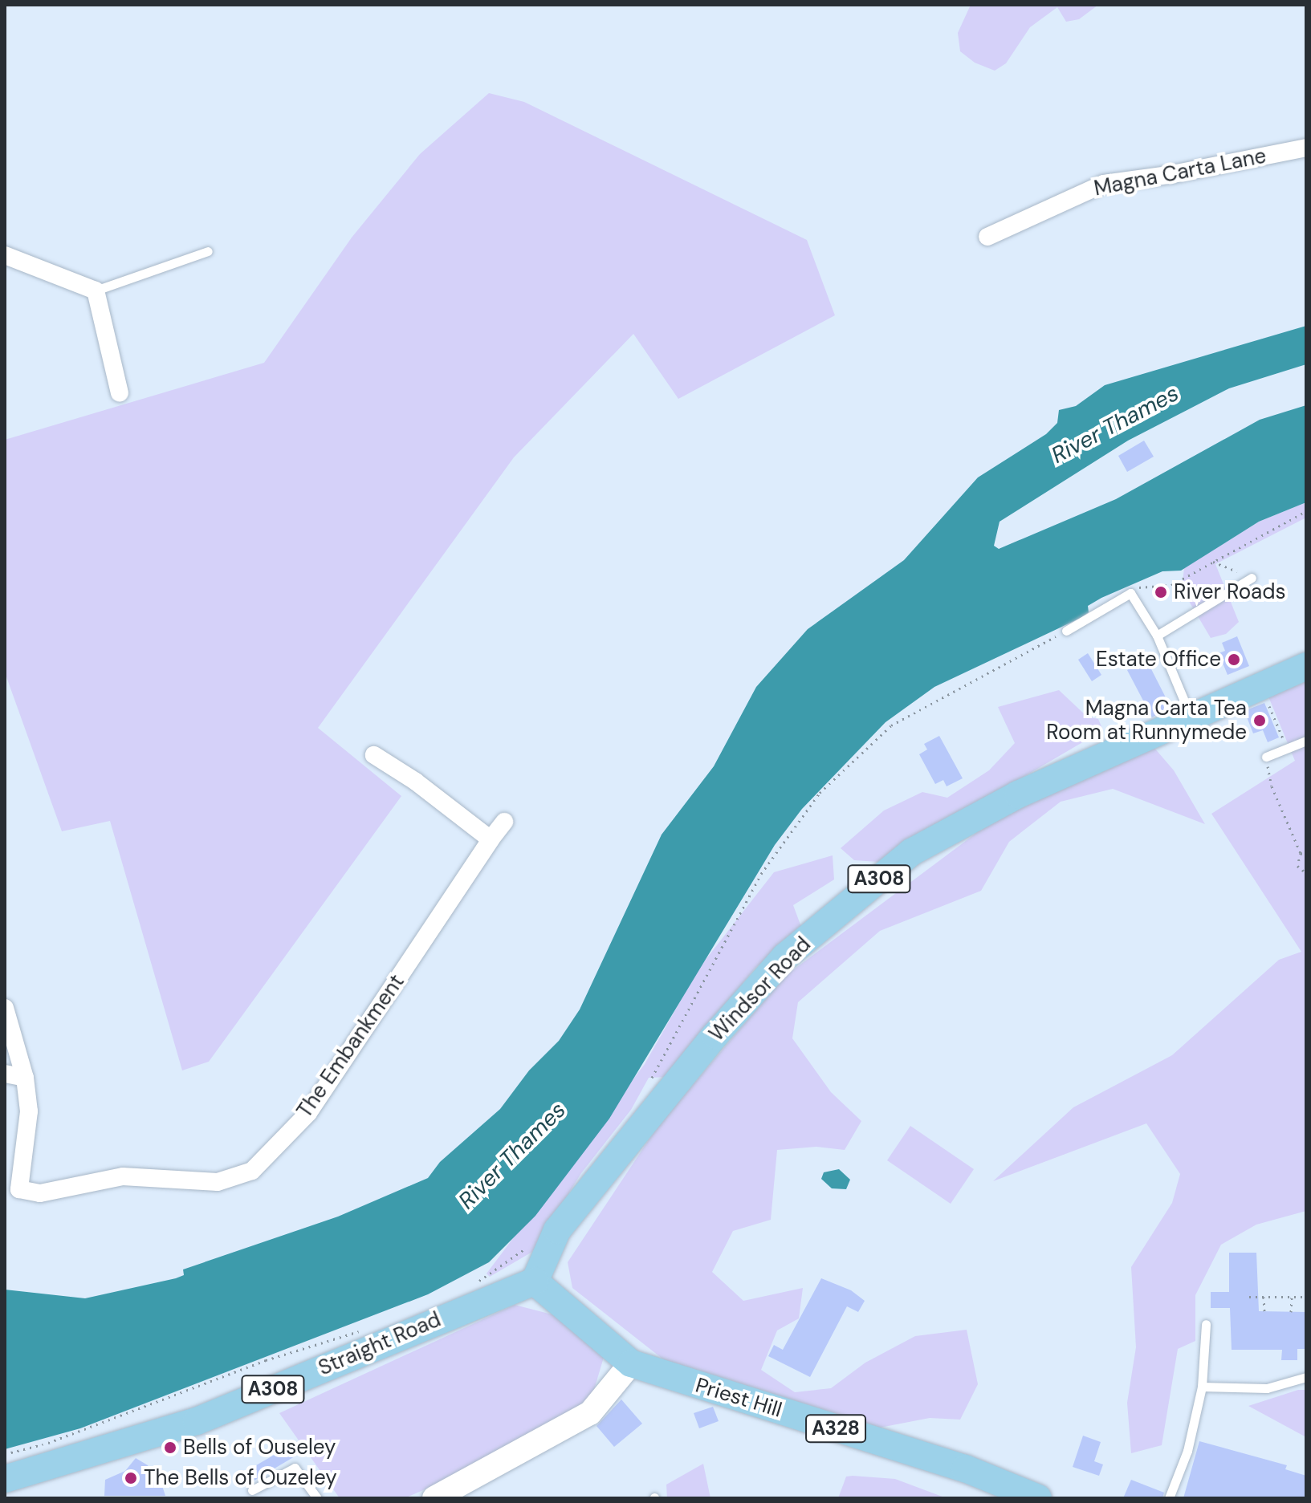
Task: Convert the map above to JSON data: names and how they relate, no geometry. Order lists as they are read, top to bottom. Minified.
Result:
{"streets":{"main road":["A308","Windsor Road","Straight Road","Priest Hill","A328"],"street":["Magna Carta Lane","The Embankment"]},"crossings":[["Windsor Road","Straight Road"],["Windsor Road","Priest Hill"],["Straight Road","Priest Hill"]],"water":["River Thames"],"places":["River Roads","Estate Office","Magna Carta Tea Room at Runnymede","Bells of Ouseley","The Bells of Ouzeley"]}
